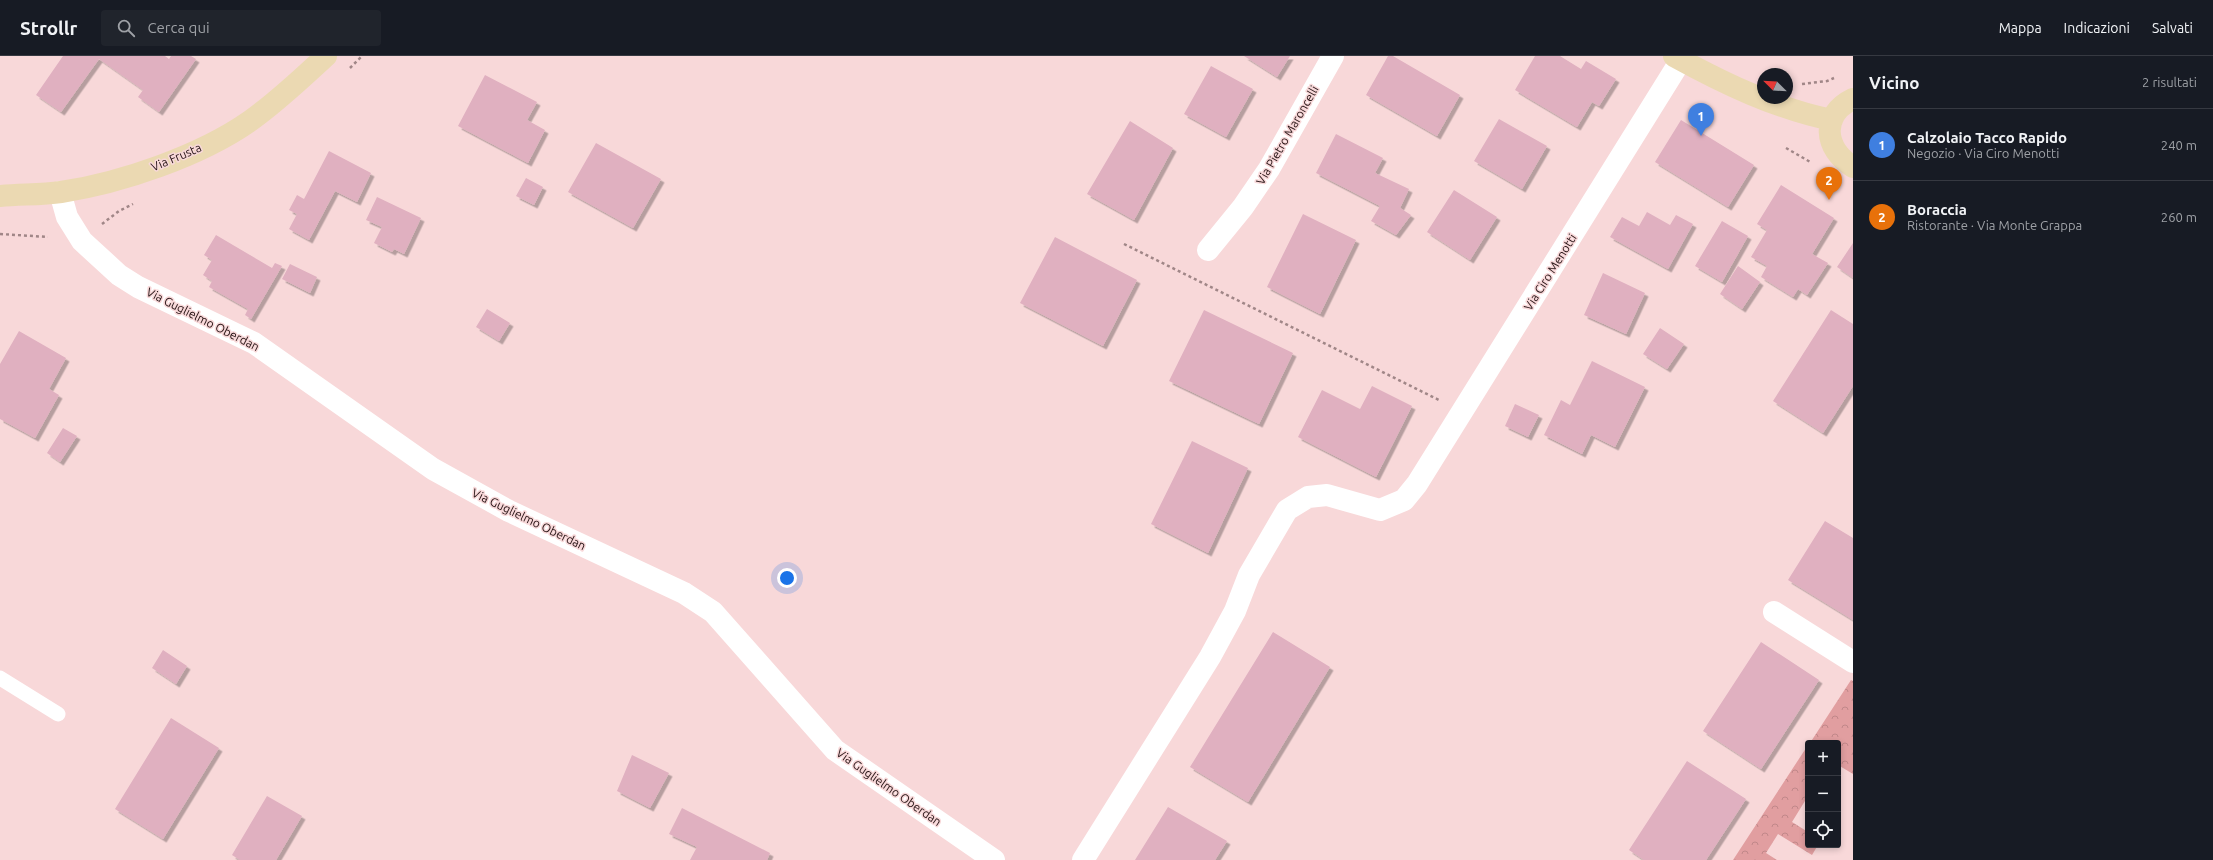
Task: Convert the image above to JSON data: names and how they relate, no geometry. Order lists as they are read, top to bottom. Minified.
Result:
{"streets":{"street":["Via Pietro Maroncelli","Via Frusta","Via Ciro Menotti","Via Guglielmo Oberdan"]},"crossings":[["Via Frusta","Via Guglielmo Oberdan"]],"north":"top left","page":{"header":"Strollr","search":"Cerca qui","nav":["Mappa","Indicazioni","Salvati"],"heading":["Vicino","2 risultati"],"pins":["1","2"],"list":[{"mark":"1","name":"Calzolaio Tacco Rapido","note":"Negozio · Via Ciro Menotti","value":"240 m"},{"mark":"2","name":"Boraccia","note":"Ristorante · Via Monte Grappa","value":"260 m"}],"map_buttons":["+","−"]}}
